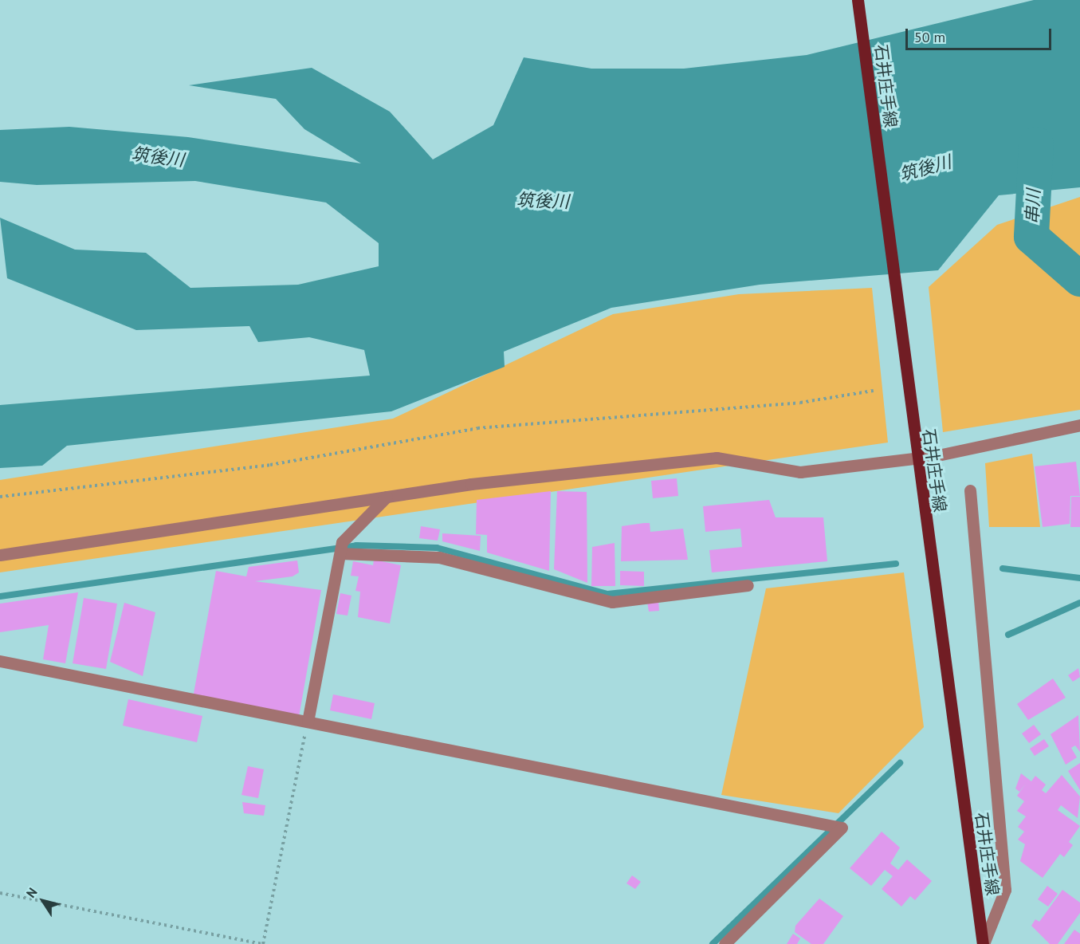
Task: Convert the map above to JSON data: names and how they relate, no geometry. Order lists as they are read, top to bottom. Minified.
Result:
{"streets":{"main road":["石井庄手線"]},"water":["筑後川","串川"],"scale_bar":"50 m","north":"top left"}
